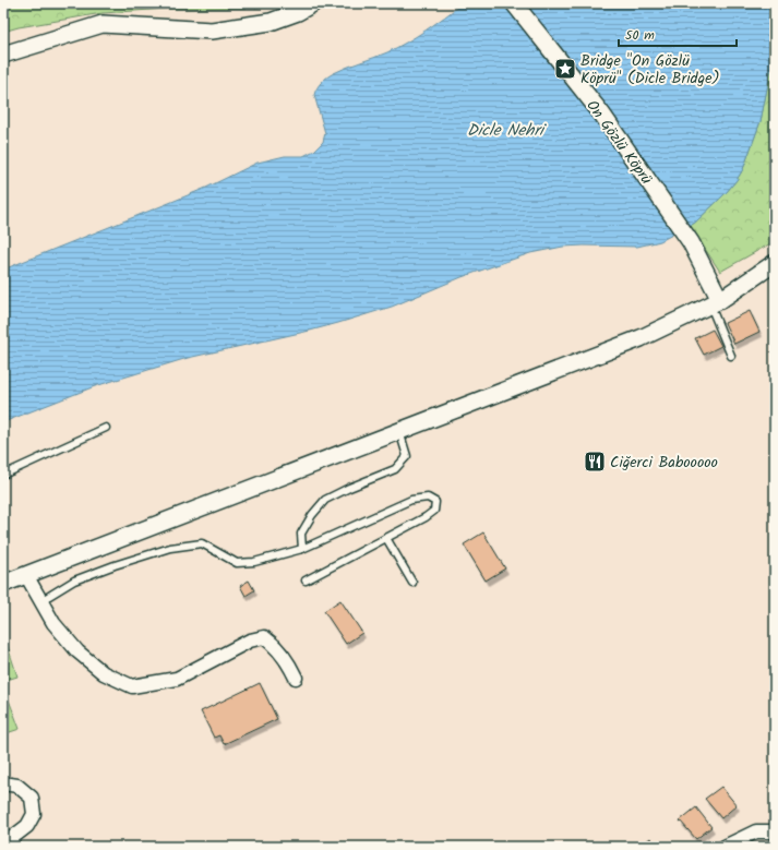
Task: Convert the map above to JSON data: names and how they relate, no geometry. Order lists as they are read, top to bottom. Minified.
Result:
{"streets":{"street":["On Gözlü Köprü"]},"water":["Dicle Nehri"],"places":{"place":["Bridge \"On Gözlü Köprü\" (Dicle Bridge)"],"restaurant":["Ciğerci Babooooo"]},"scale_bar":"50 m"}
